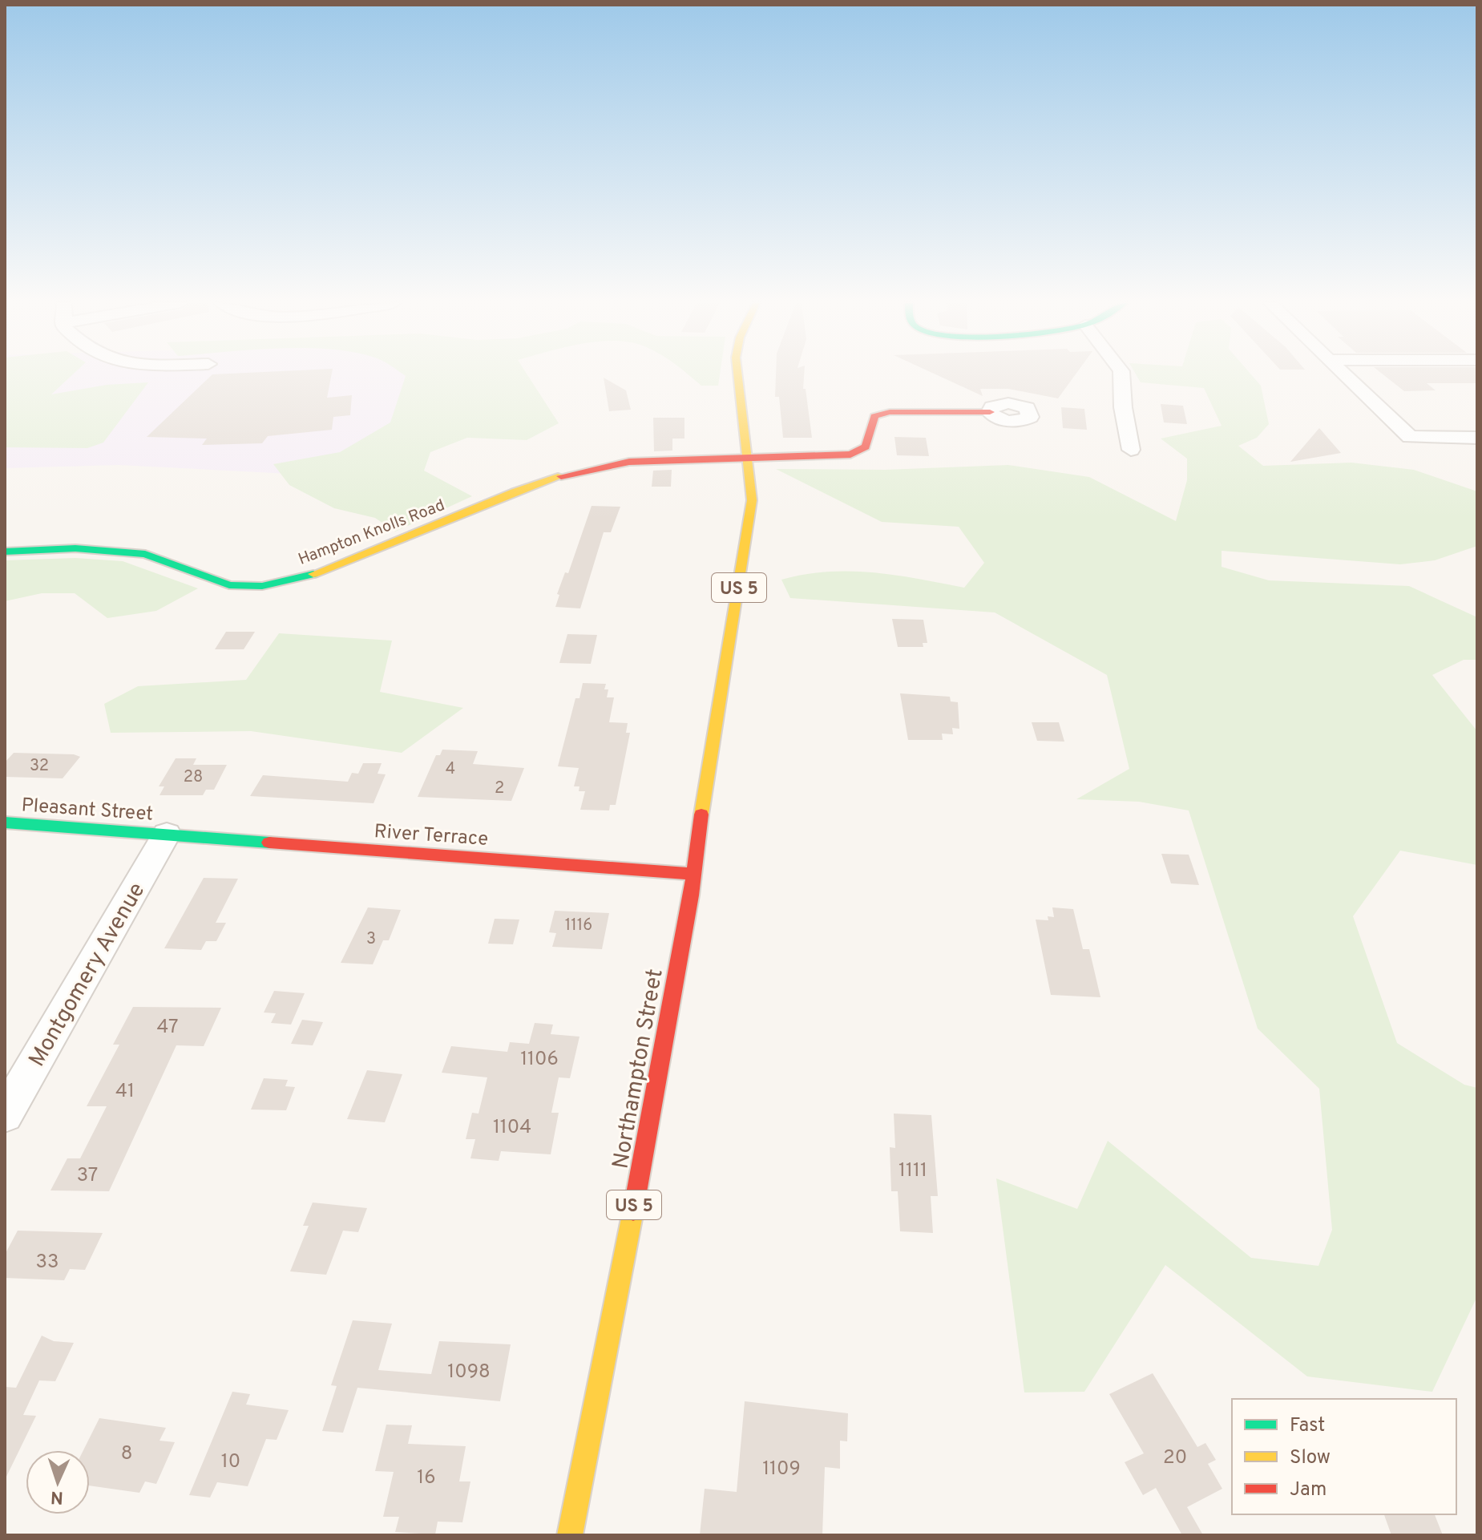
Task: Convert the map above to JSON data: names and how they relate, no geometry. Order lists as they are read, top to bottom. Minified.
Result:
{"streets":{"street":["Hampton Knolls Road","US 5","Pleasant Street","River Terrace","Montgomery Avenue","Northampton Street"]},"crossings":[["Hampton Knolls Road","US 5"],["US 5","River Terrace"],["US 5","Northampton Street"],["Pleasant Street","River Terrace"],["Pleasant Street","Montgomery Avenue"],["River Terrace","Montgomery Avenue"],["River Terrace","Northampton Street"]],"house_numbers":["32","4","28","2","1116","3","47","1106","41","1104","1111","37","33","1098","8","20","10","1109","16"],"legend":["Fast","Slow","Jam"],"north":"bottom"}
